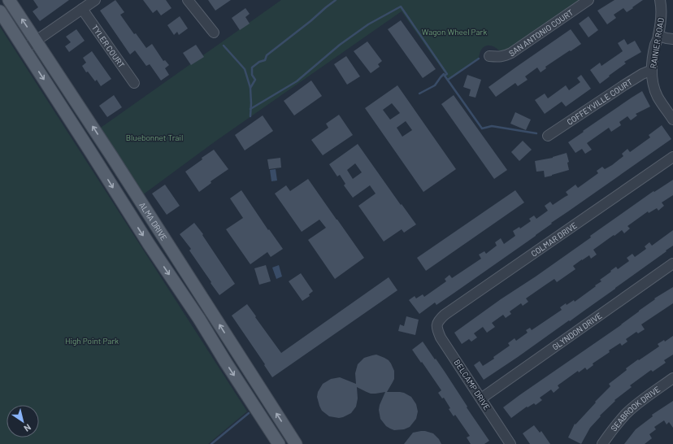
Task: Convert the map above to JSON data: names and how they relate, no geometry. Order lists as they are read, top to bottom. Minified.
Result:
{"streets":{"main road":["ALMA DRIVE"],"street":["SAN ANTONIO COURT","RAINIER ROAD","TYLER COURT","COFFEYVILLE COURT","COLMAR DRIVE","GLYNDON DRIVE","BELCAMP DRIVE","SEABROOK DRIVE"]},"crossings":[["RAINIER ROAD","COFFEYVILLE COURT"],["COLMAR DRIVE","BELCAMP DRIVE"],["GLYNDON DRIVE","BELCAMP DRIVE"]],"parks":["Wagon Wheel Park","Bluebonnet Trail","High Point Park"],"north":"bottom right"}
